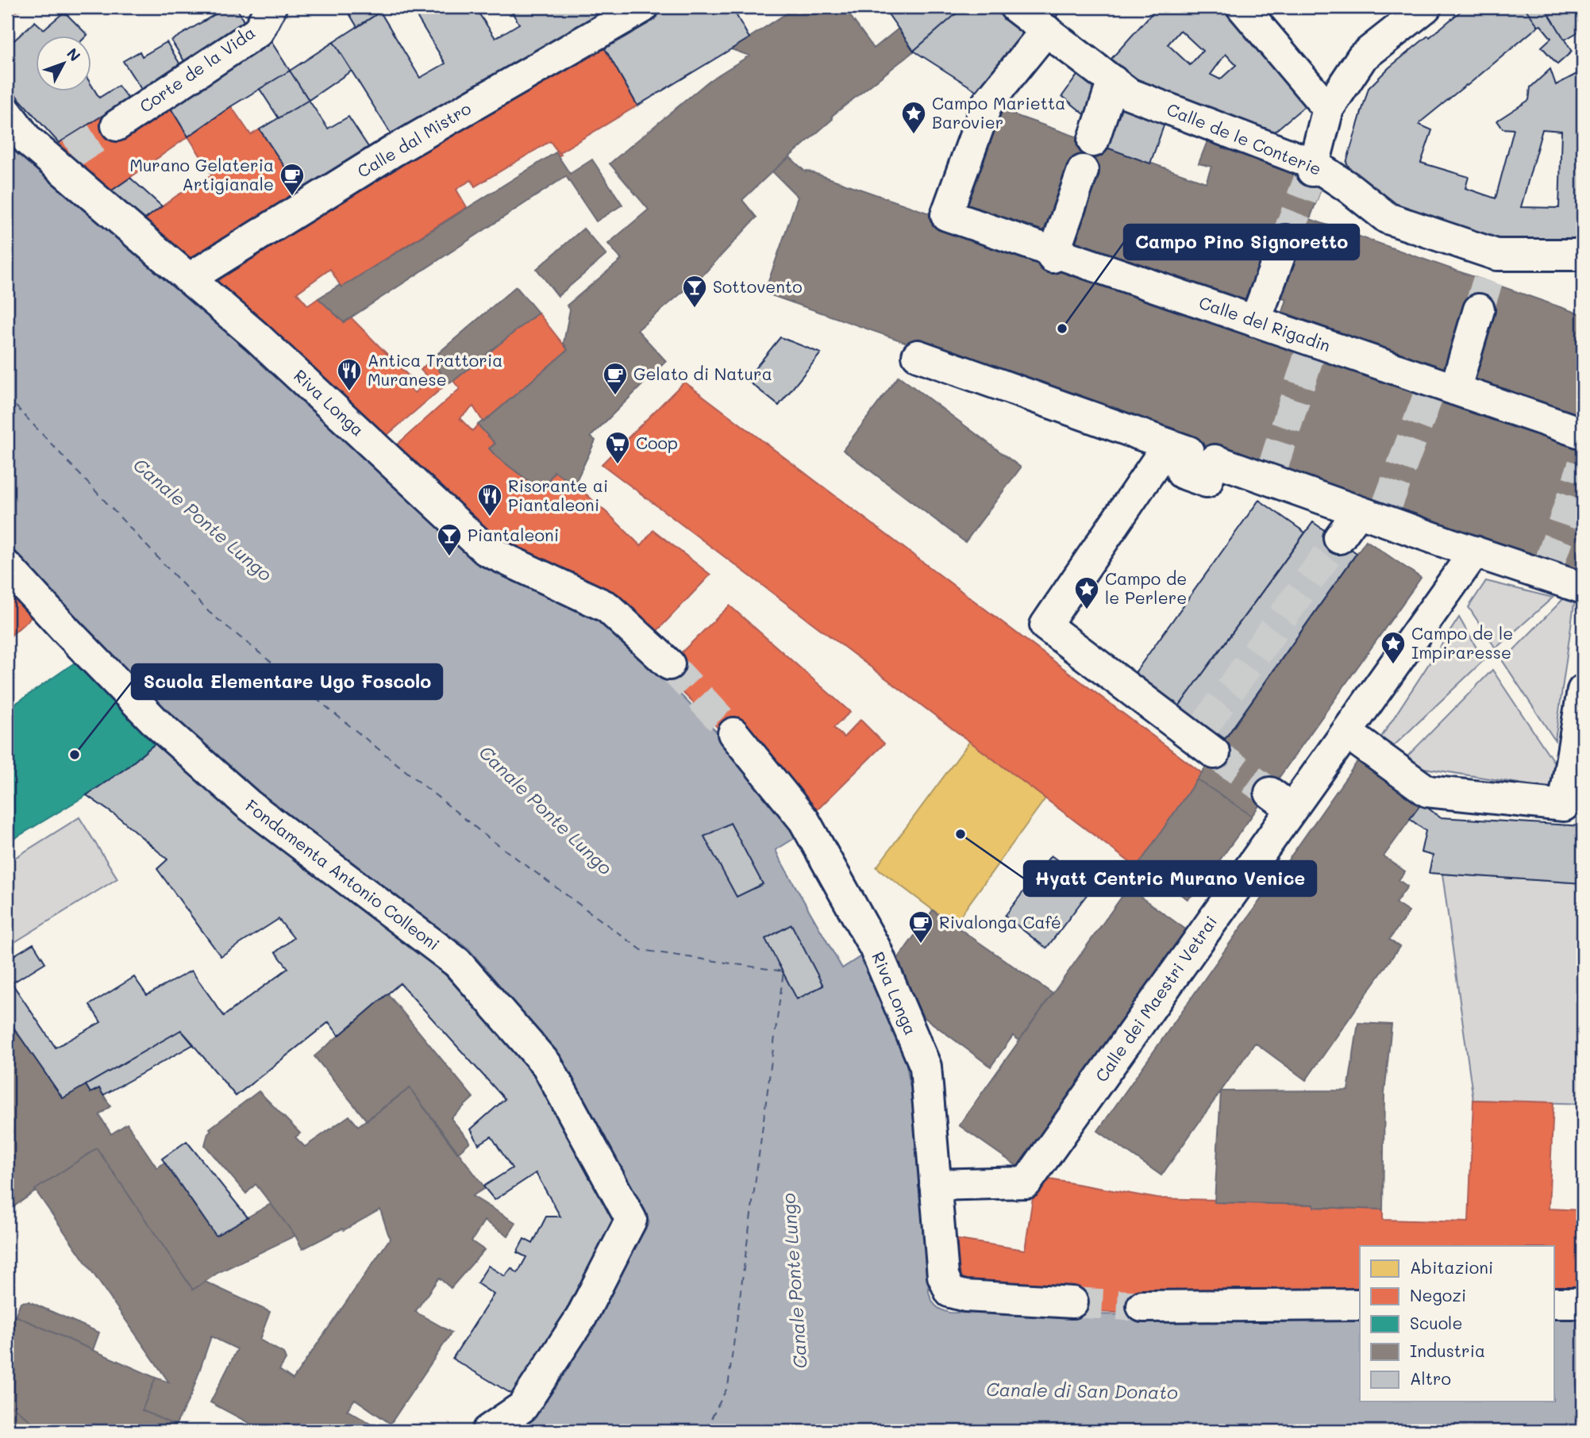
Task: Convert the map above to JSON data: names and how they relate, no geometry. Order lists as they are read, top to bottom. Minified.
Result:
{"streets":{"street":["Corte de la Vida","Calle de le Conterie","Calle dal Mistro","Calle del Rigadin","Riva Longa","Fondamenta Antonio Colleoni","Calle dei Maestri Vetrai"]},"crossings":[["Calle de le Conterie","Calle del Rigadin"],["Calle dal Mistro","Riva Longa"],["Riva Longa","Calle dei Maestri Vetrai"]],"water":["Canale Ponte Lungo","Canale di San Donato"],"places":{"place":["Campo Marietta Barovier","Campo de le Perlere","Campo de le Impiraresse"],"cafe":["Murano Gelateria Artigianale","Gelato di Natura","Rivalonga Café"],"bar":["Sottovento","Piantaleoni"],"other":["Campo Pino Signoretto","Scuola Elementare Ugo Foscolo","Hyatt Centric Murano Venice"],"restaurant":["Antica Trattoria Muranese","Risorante ai Piantaleoni"],"supermarket":["Coop"]},"legend":["Abitazioni","Negozi","Scuole","Industria","Altro"],"north":"top right"}
